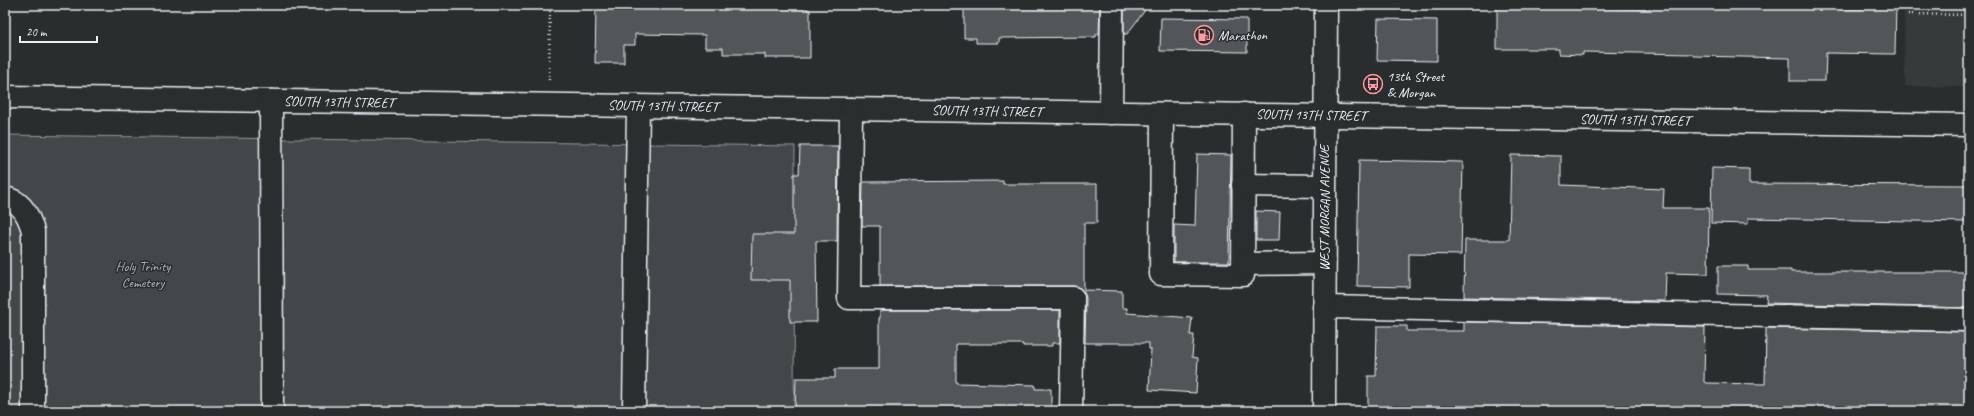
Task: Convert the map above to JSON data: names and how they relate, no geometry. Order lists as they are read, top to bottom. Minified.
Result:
{"streets":{"street":["SOUTH 13TH STREET","WEST MORGAN AVENUE"]},"crossings":[["SOUTH 13TH STREET","WEST MORGAN AVENUE"]],"parks":["Holy Trinity Cemetery"],"places":{"fuel station":["Marathon"],"bus stop":["13th Street & Morgan"]},"scale_bar":"20 m"}
